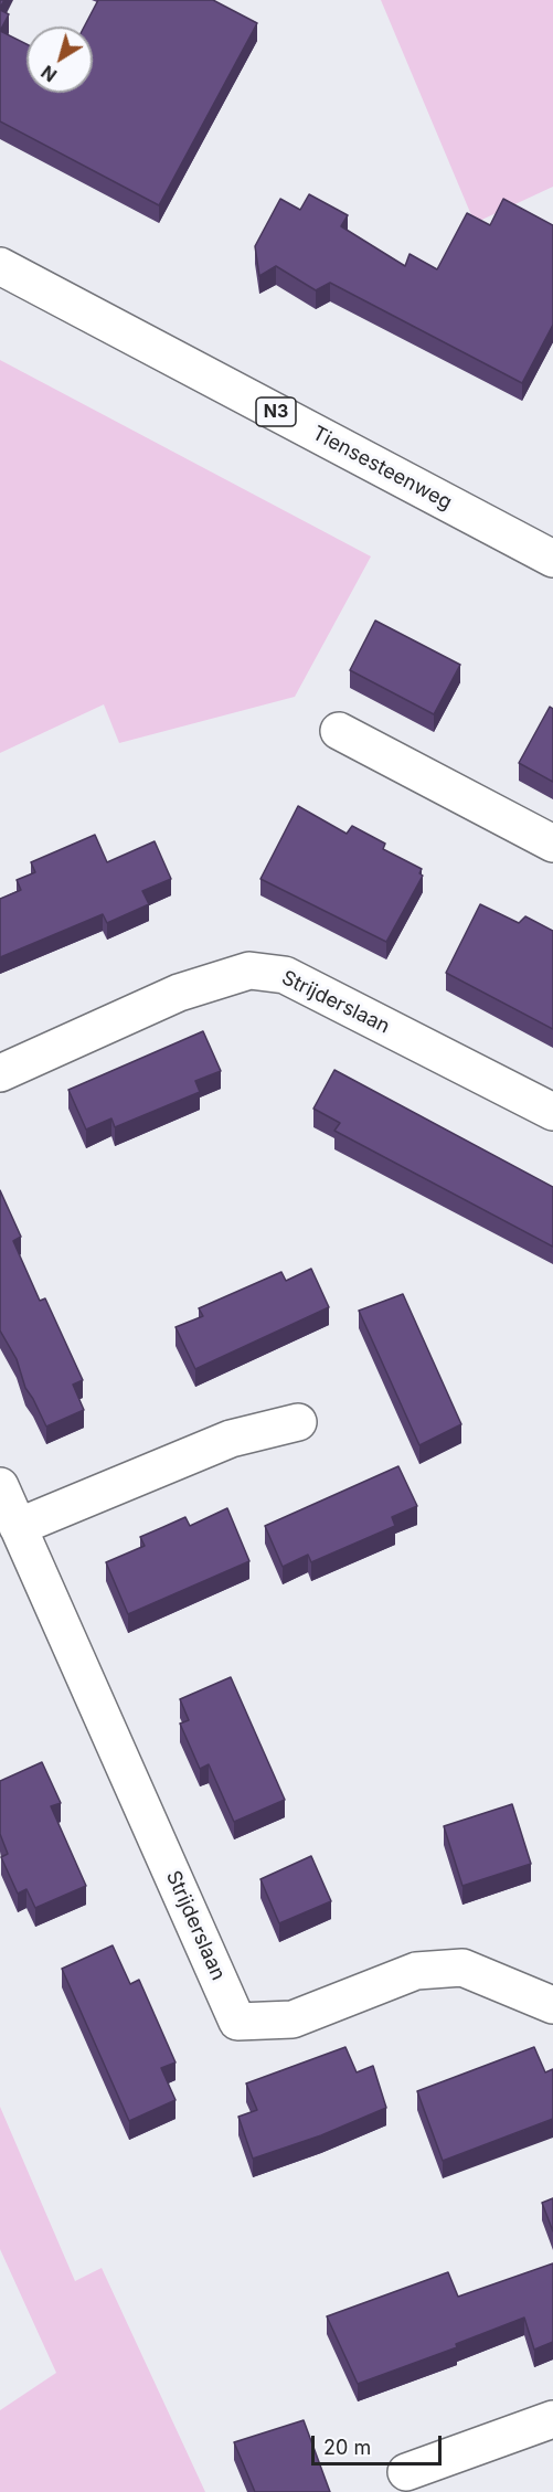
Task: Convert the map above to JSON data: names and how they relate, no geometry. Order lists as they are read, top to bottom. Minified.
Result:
{"streets":{"street":["N3","Tiensesteenweg","Strijderslaan"]},"scale_bar":"20 m","north":"bottom left"}
